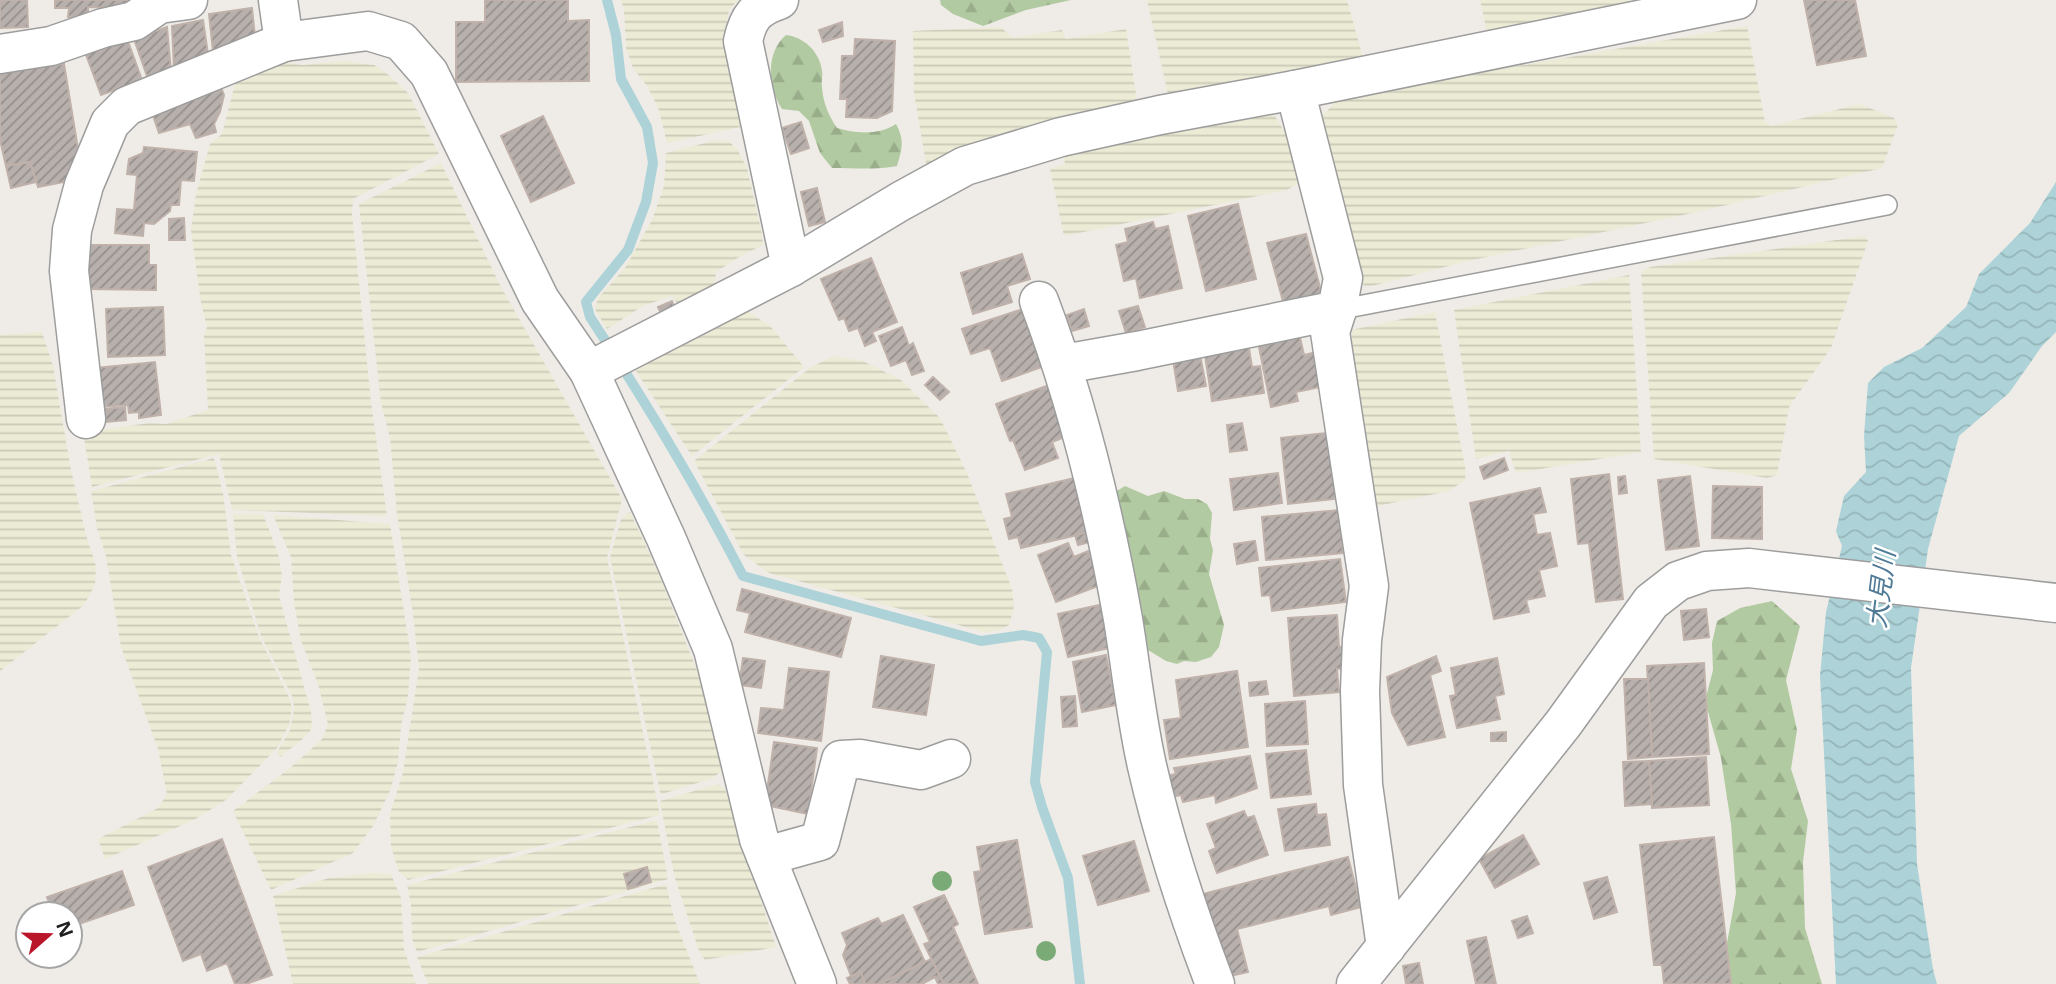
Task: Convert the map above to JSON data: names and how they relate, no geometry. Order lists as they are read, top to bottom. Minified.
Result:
{"water":["大見川"],"north":"right"}
